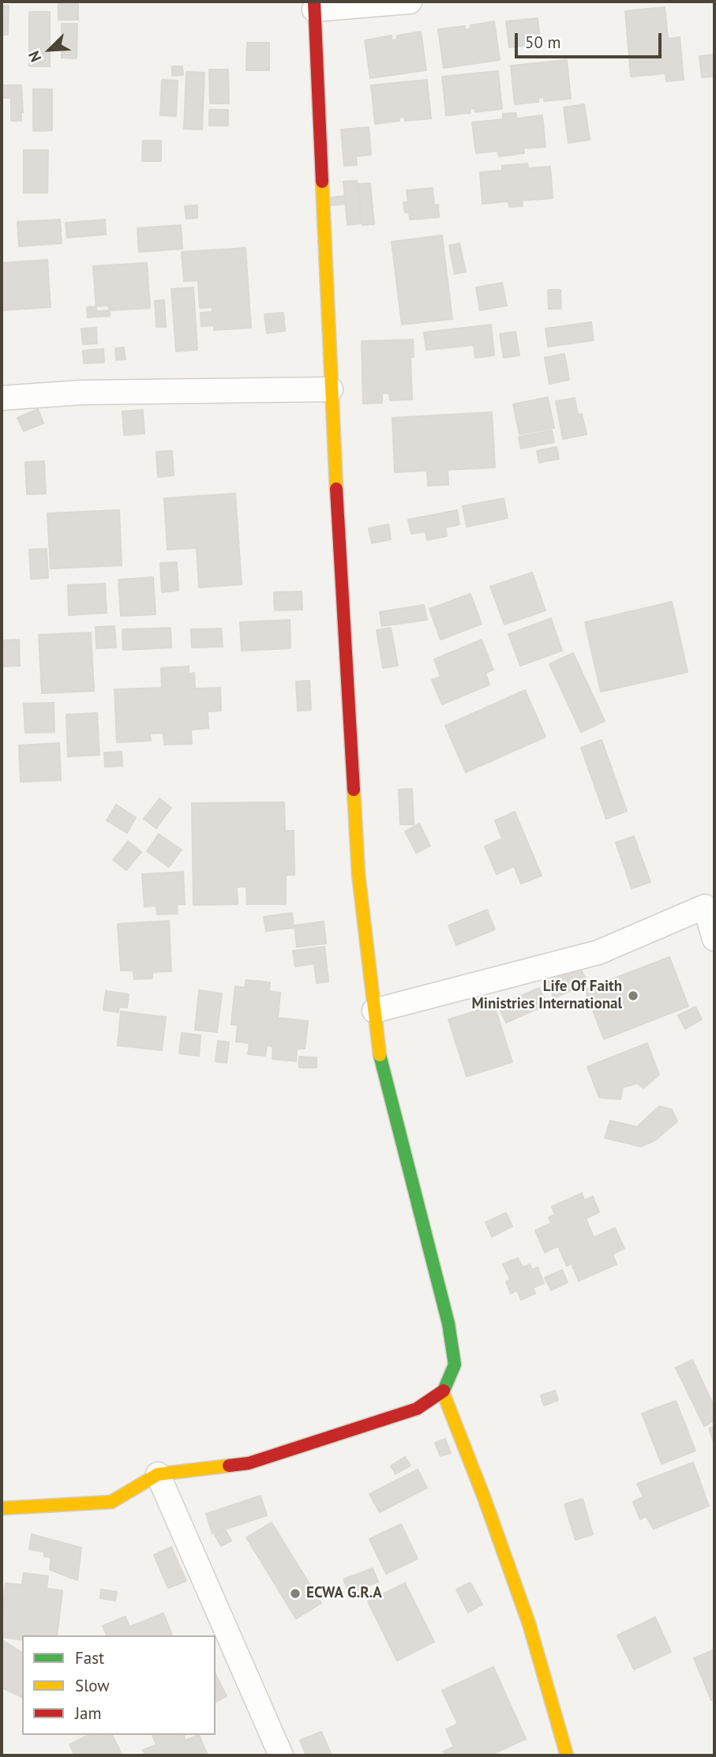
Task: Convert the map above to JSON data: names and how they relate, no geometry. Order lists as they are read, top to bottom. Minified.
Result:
{"places":["Life Of Faith Ministries International","ECWA G.R.A"],"legend":["Fast","Slow","Jam"],"scale_bar":"50 m","north":"bottom left"}
